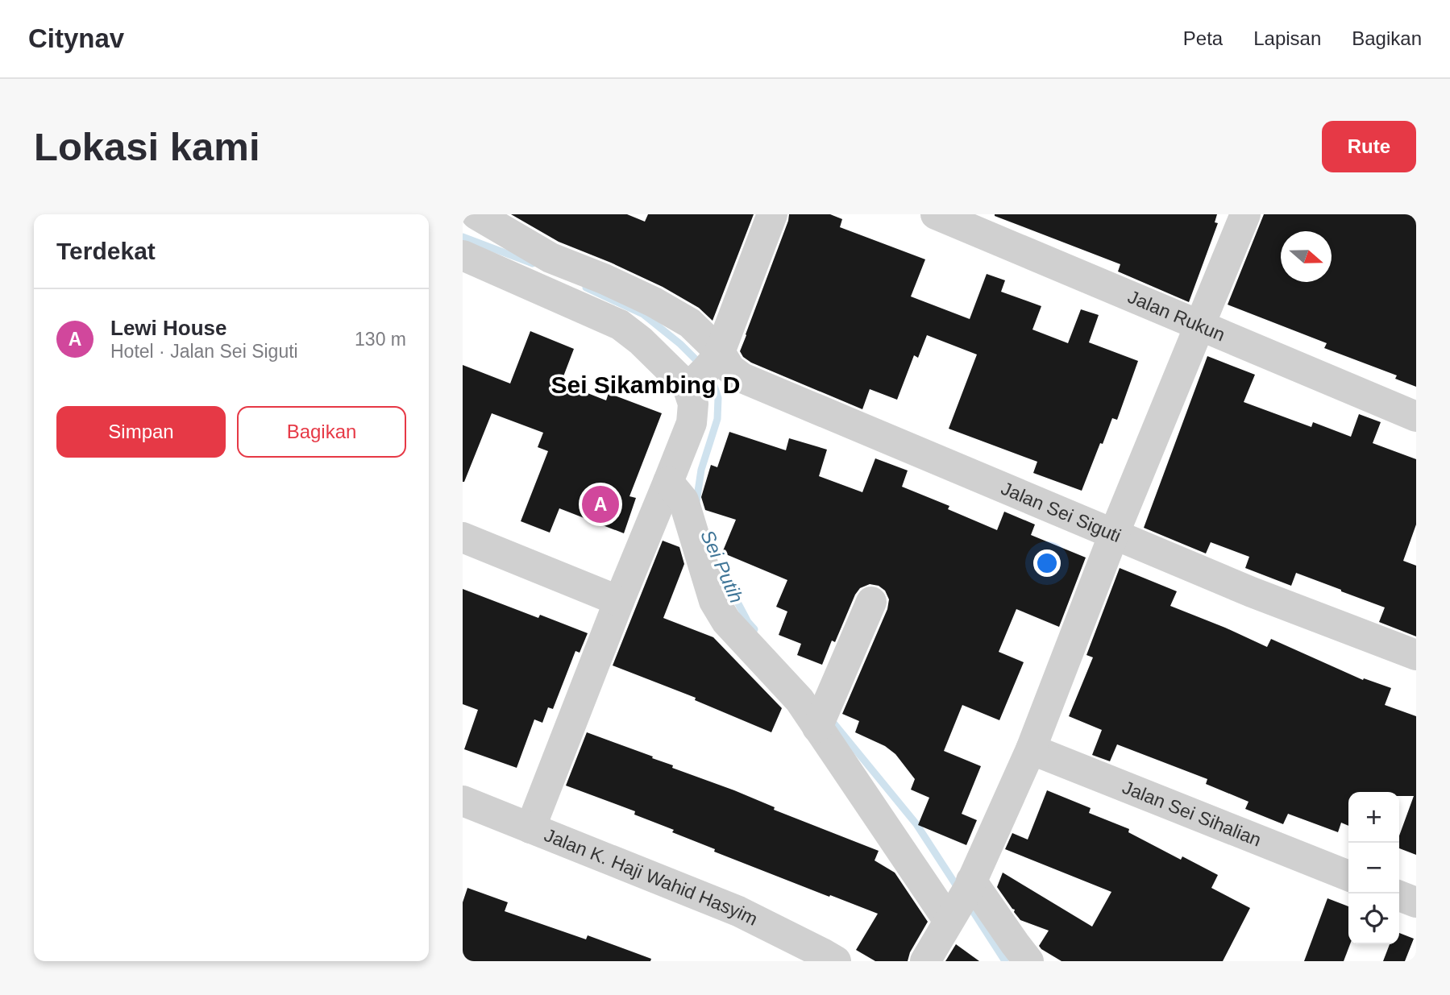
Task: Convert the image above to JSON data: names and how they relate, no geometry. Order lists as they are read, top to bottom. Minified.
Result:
{"streets":{"street":["Jalan Rukun","Jalan Sei Siguti","Jalan Sei Sihalian","Jalan K. Haji Wahid Hasyim"]},"districts":["Sei Sikambing D"],"water":["Sei Putih"],"north":"right","page":{"header":"Citynav","nav":["Peta","Lapisan","Bagikan"],"buttons":["Rute",["Simpan","Bagikan"]],"title":"Lokasi kami","heading":"Terdekat","list":[{"mark":"A","name":"Lewi House","note":"Hotel · Jalan Sei Siguti","value":"130 m"}],"pins":"A","map_buttons":["+","−"]}}
